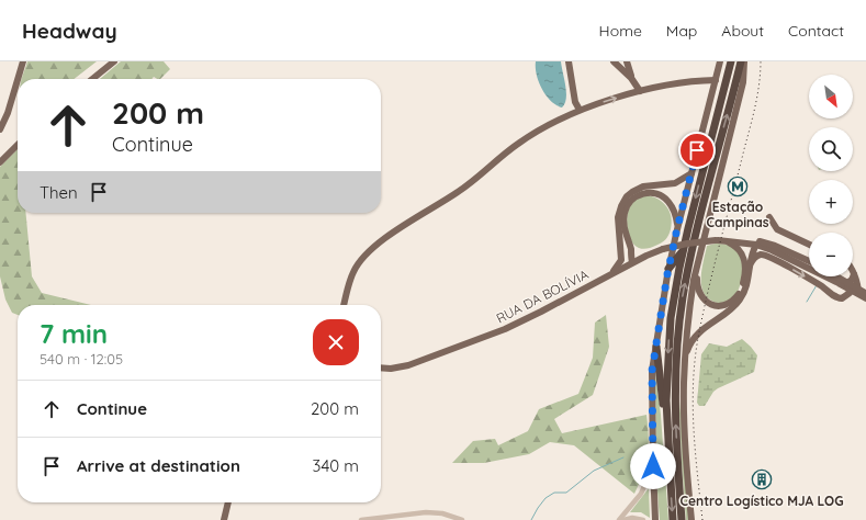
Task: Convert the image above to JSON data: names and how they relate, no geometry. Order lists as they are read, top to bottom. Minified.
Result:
{"streets":{"main road":["RUA DA BOLÍVIA"]},"places":{"metro station":["Estação Campinas"],"building":["Centro Logístico MJA LOG"]},"north":"bottom right","page":{"header":"Headway","nav":["Home","Map","About","Contact"],"map_buttons":["+","−"],"turn":["200 m","Continue"],"then":"Then","heading":["7 min","540 m · 12:05"],"list":[{"name":"Continue","value":"200 m"},{"name":"Arrive at destination","value":"340 m"}]}}
